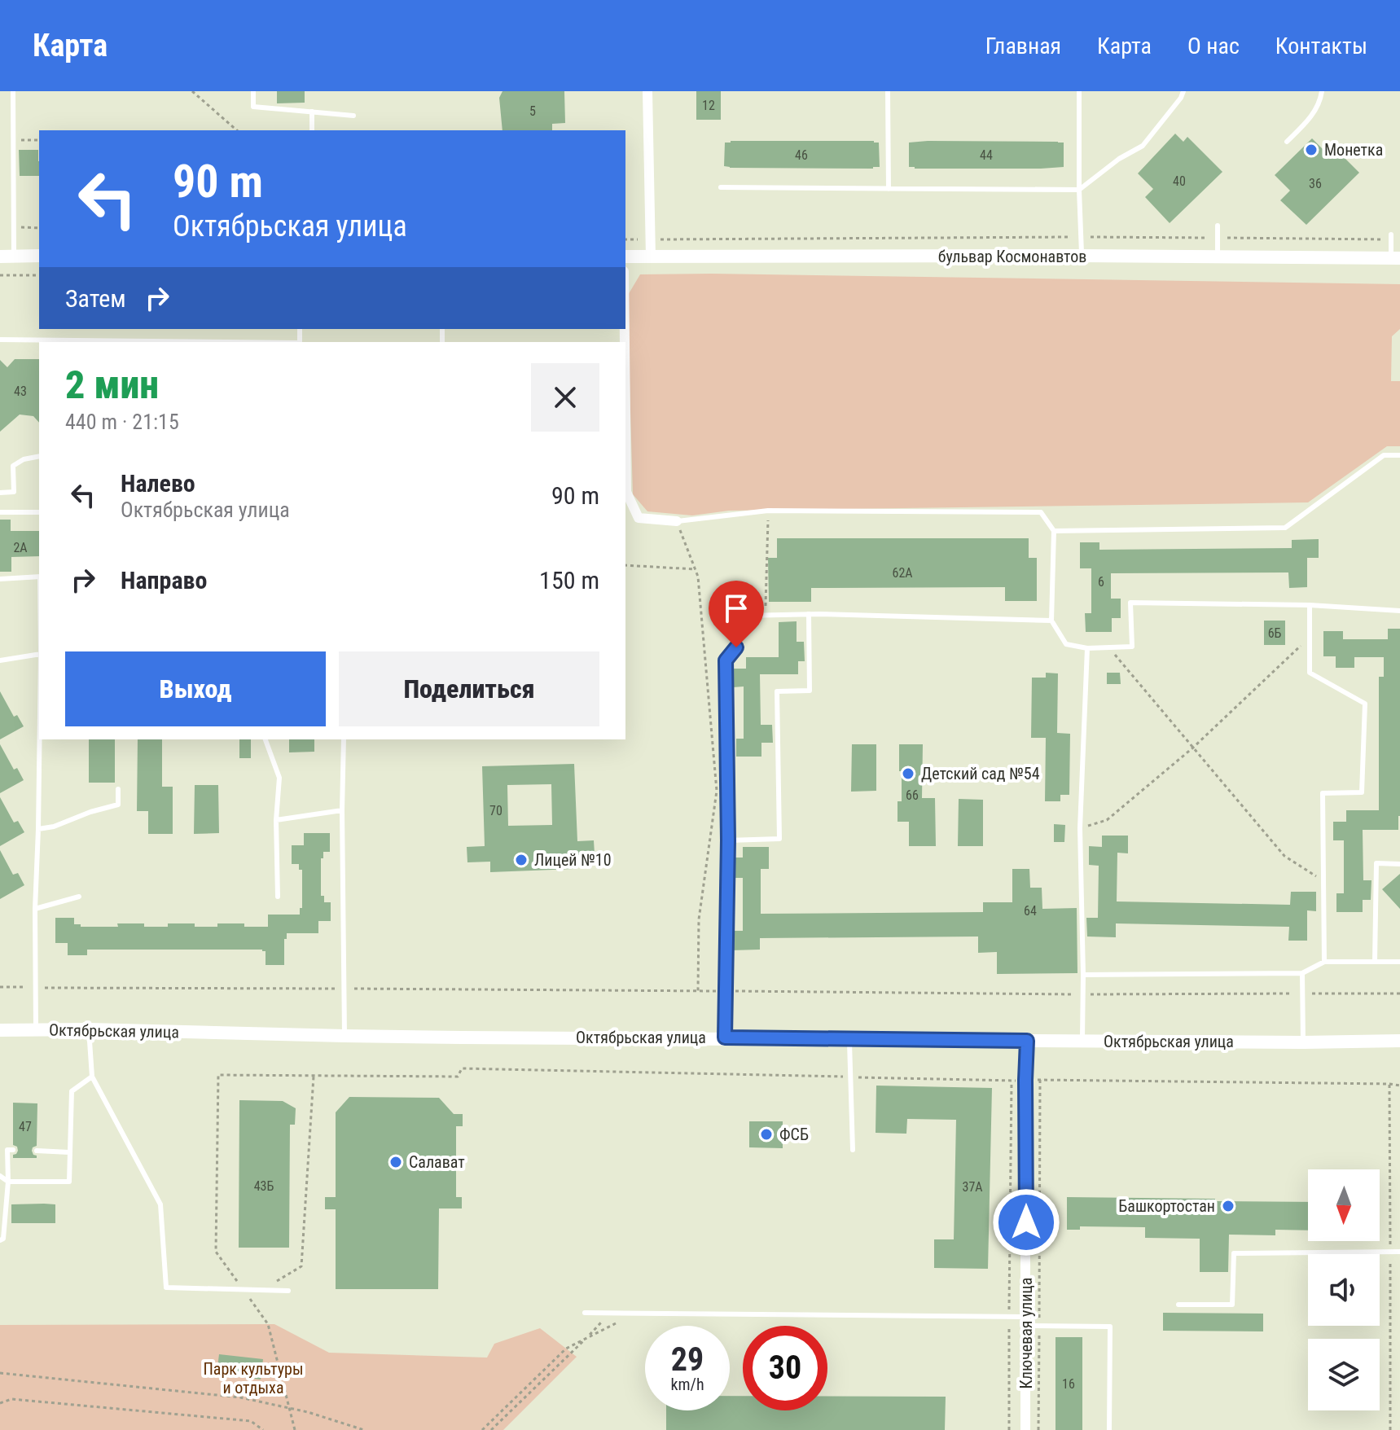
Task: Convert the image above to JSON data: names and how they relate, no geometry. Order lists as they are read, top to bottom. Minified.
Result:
{"streets":{"street":["бульвар Космонавтов","Октябрьская улица","Ключевая улица"]},"crossings":[["Октябрьская улица","Ключевая улица"]],"parks":["Парк культуры и отдыха"],"places":["Монетка","Детский сад №54","Лицей №10","ФСБ","Салават","Башкортостан"],"house_numbers":["12","5","46","44","40","36","43","2А","62А","6","6Б","66","70","64","47","43Б","37А","16"],"north":"bottom","page":{"header":"Карта","nav":["Главная","Карта","О нас","Контакты"],"turn":["90 m","Октябрьская улица"],"then":"Затем","heading":["2 мин","440 m · 21:15"],"list":[{"name":"Налево","note":"Октябрьская улица","value":"90 m"},{"name":"Направо","value":"150 m"}],"buttons":["Выход","Поделиться"],"speed":"29 km/h","limit":"30"}}
